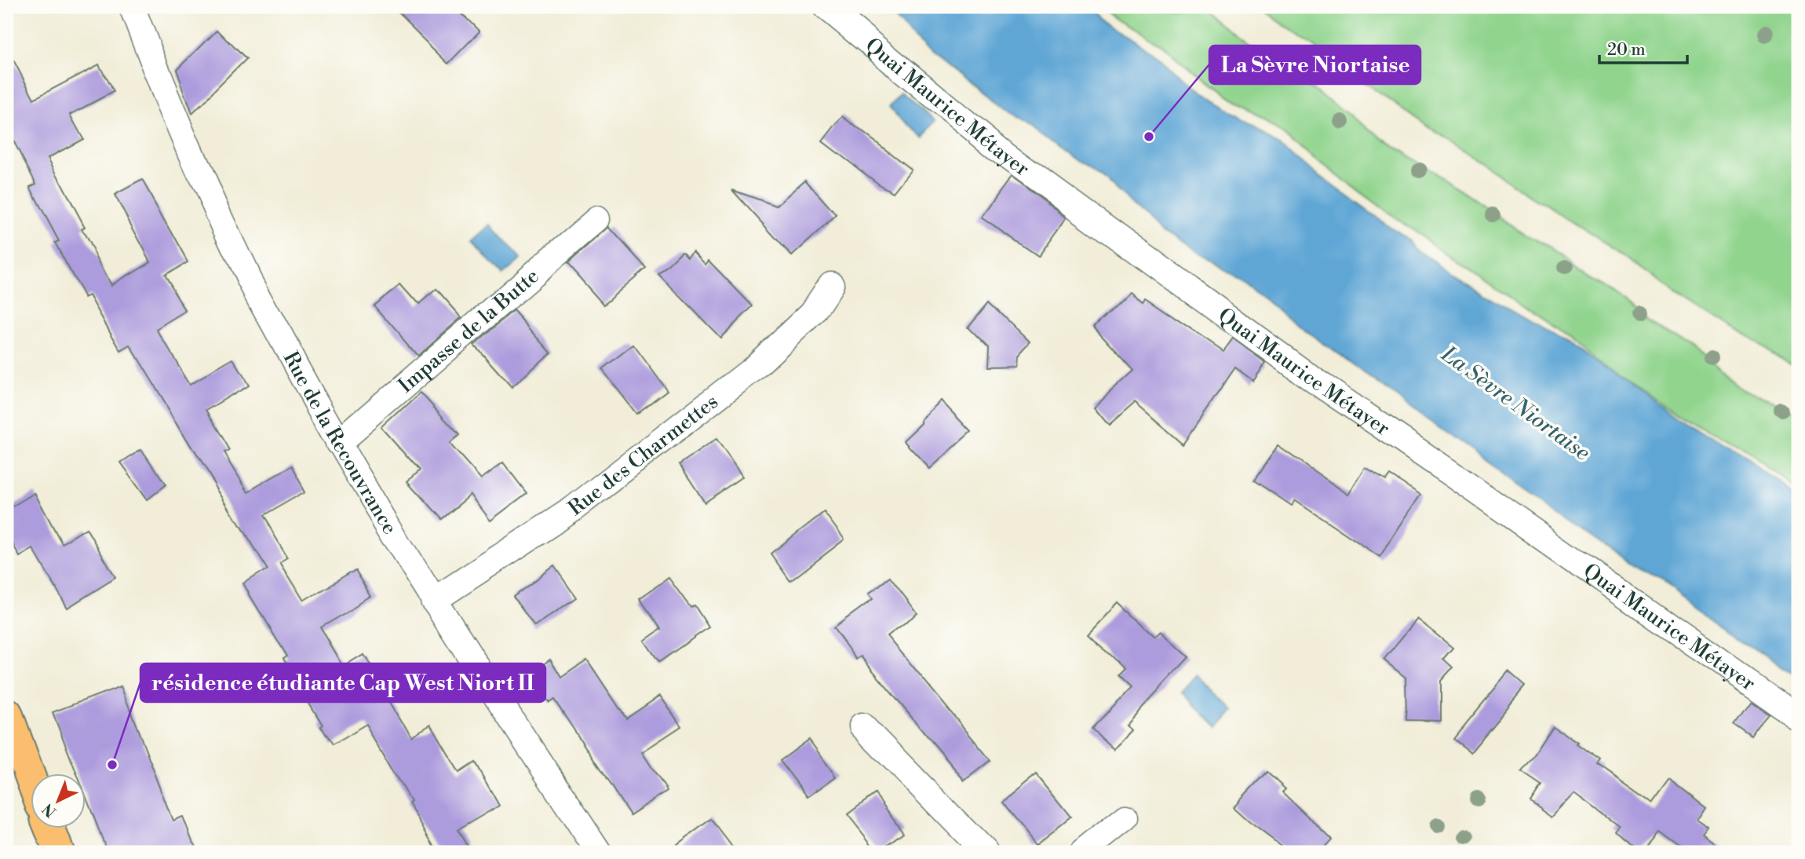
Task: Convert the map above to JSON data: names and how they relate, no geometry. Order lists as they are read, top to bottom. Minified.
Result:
{"streets":{"street":["Quai Maurice Métayer","Impasse de la Butte","Rue de la Recouvrance","Rue des Charmettes"]},"crossings":[["Impasse de la Butte","Rue de la Recouvrance"],["Rue de la Recouvrance","Rue des Charmettes"]],"water":["La Sèvre Niortaise"],"places":["La Sèvre Niortaise","résidence étudiante Cap West Niort II"],"scale_bar":"20 m","north":"bottom left"}
